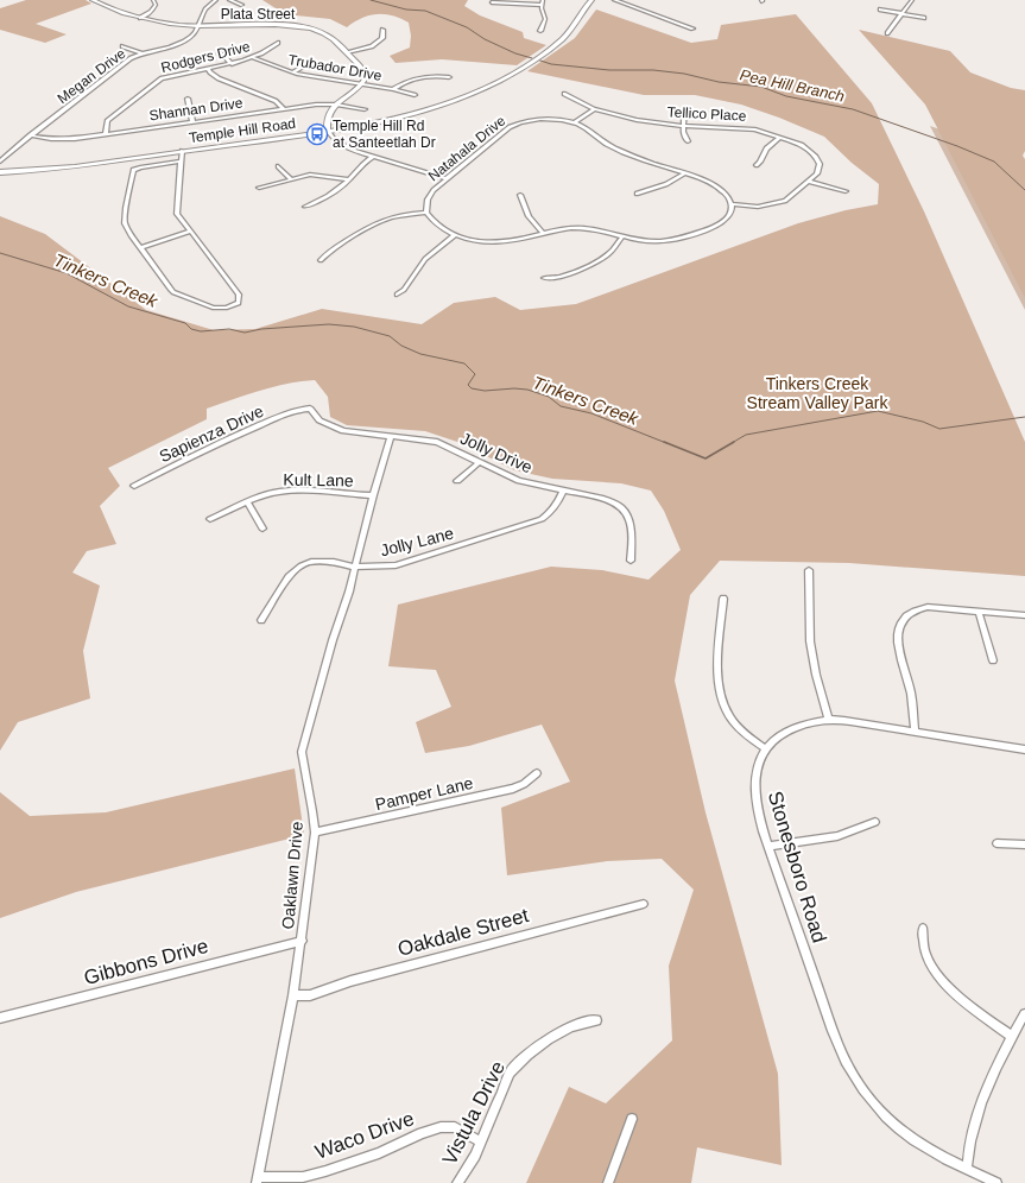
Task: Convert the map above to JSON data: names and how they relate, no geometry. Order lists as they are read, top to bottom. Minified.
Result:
{"streets":{"main road":["Plata Street","Temple Hill Road"],"street":["Rodgers Drive","Trubador Drive","Megan Drive","Shannan Drive","Tellico Place","Natahala Drive","Sapienza Drive","Jolly Drive","Kult Lane","Jolly Lane","Pamper Lane","Stonesboro Road","Oaklawn Drive","Oakdale Street","Gibbons Drive","Vistula Drive","Waco Drive"]},"crossings":[["Plata Street","Trubador Drive"],["Plata Street","Megan Drive"],["Rodgers Drive","Trubador Drive"],["Rodgers Drive","Shannan Drive"],["Megan Drive","Shannan Drive"],["Tellico Place","Natahala Drive"],["Sapienza Drive","Jolly Drive"],["Jolly Drive","Jolly Lane"],["Jolly Drive","Oaklawn Drive"],["Kult Lane","Oaklawn Drive"],["Jolly Lane","Oaklawn Drive"],["Pamper Lane","Oaklawn Drive"],["Oaklawn Drive","Oakdale Street"],["Oaklawn Drive","Gibbons Drive"],["Oaklawn Drive","Waco Drive"],["Vistula Drive","Waco Drive"]],"water":["Pea Hill Branch","Tinkers Creek"],"parks":["Tinkers Creek Stream Valley Park"],"places":{"bus stop":["Temple Hill Rd at Santeetlah Dr"]}}
